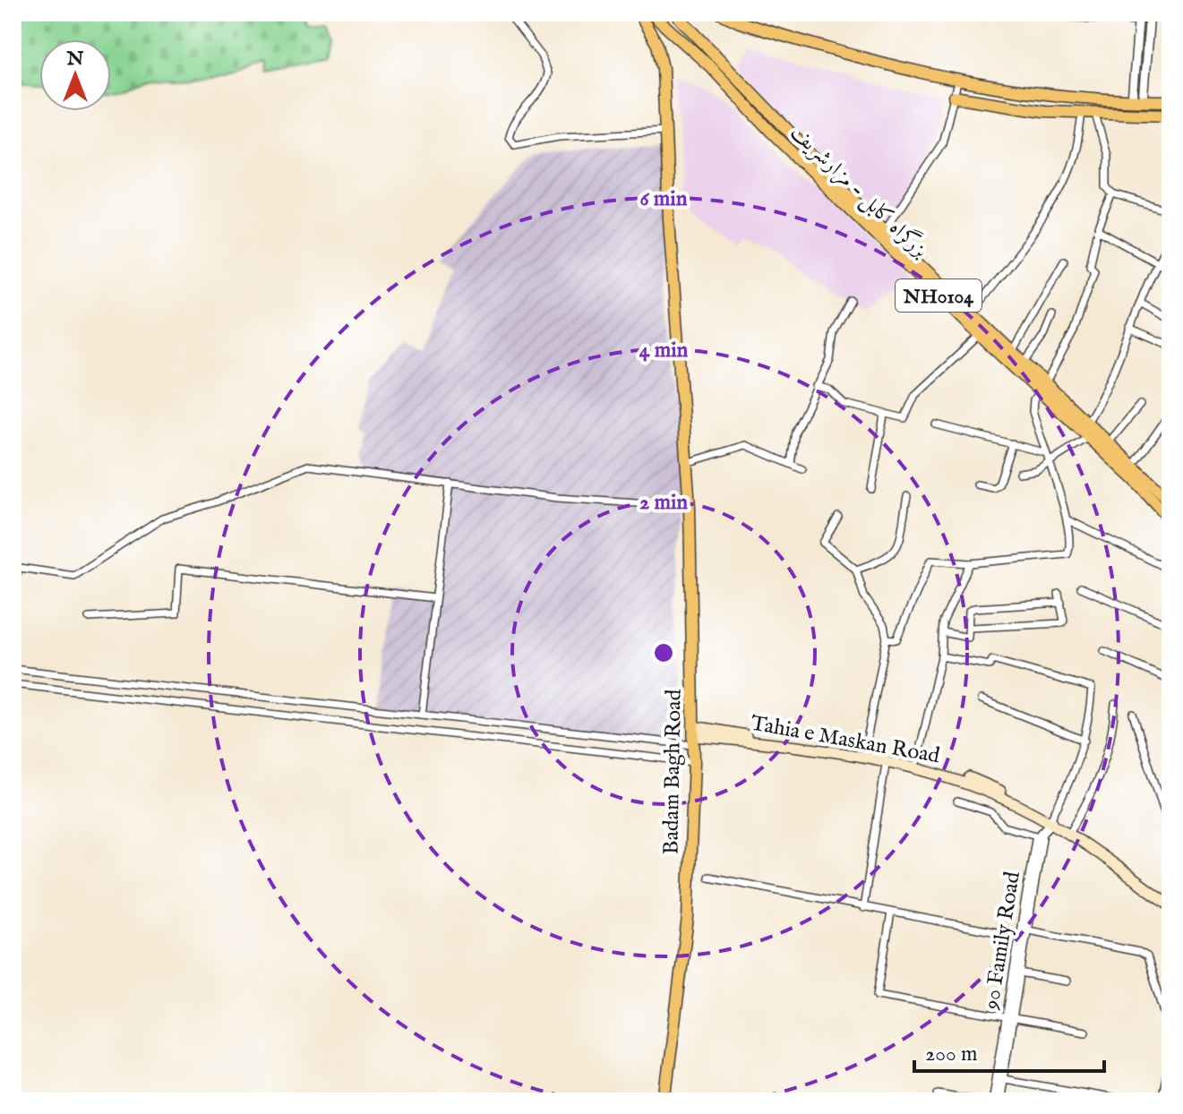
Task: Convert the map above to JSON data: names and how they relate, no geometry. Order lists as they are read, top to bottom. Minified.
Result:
{"streets":{"main road":["بزرگراه کابل - مزارشریف","NH0104","Tahia e Maskan Road","Badam Bagh Road"],"street":["90 Family Road"]},"crossings":[["Tahia e Maskan Road","Badam Bagh Road"],["Tahia e Maskan Road","90 Family Road"]],"scale_bar":"200 m","north":"top","rings":["6 min","4 min","2 min"]}
